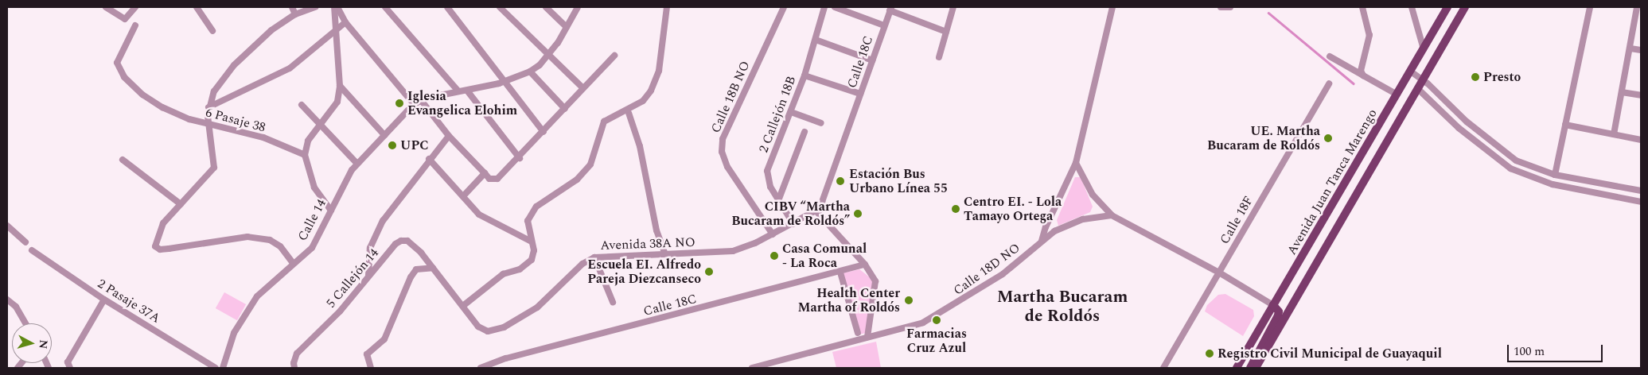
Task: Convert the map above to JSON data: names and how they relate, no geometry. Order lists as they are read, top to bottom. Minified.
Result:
{"streets":{"main road":["Avenida Juan Tanca Marengo"],"street":["Calle 18C","Calle 18B NO","2 Callejón 18B","6 Pasaje 38","Calle 14","Calle 18F","Avenida 38A NO","Calle 18D NO","5 Callejón 14","2 Pasaje 37A"]},"crossings":[["Calle 18B NO","Avenida 38A NO"],["Avenida 38A NO","5 Callejón 14"]],"districts":["Martha Bucaram de Roldós"],"places":["Presto","Iglesia Evangelica Elohim","UE. Martha Bucaram de Roldós","UPC","Estación Bus Urbano Línea 55","Centro EI. - Lola Tamayo Ortega","CIBV “Martha Bucaram de Roldós”","Casa Comunal - La Roca","Escuela EI. Alfredo Pareja Diezcanseco","Health Center Martha of Roldós","Farmacias Cruz Azul","Registro Civil Municipal de Guayaquil"],"scale_bar":"100 m","north":"right"}
